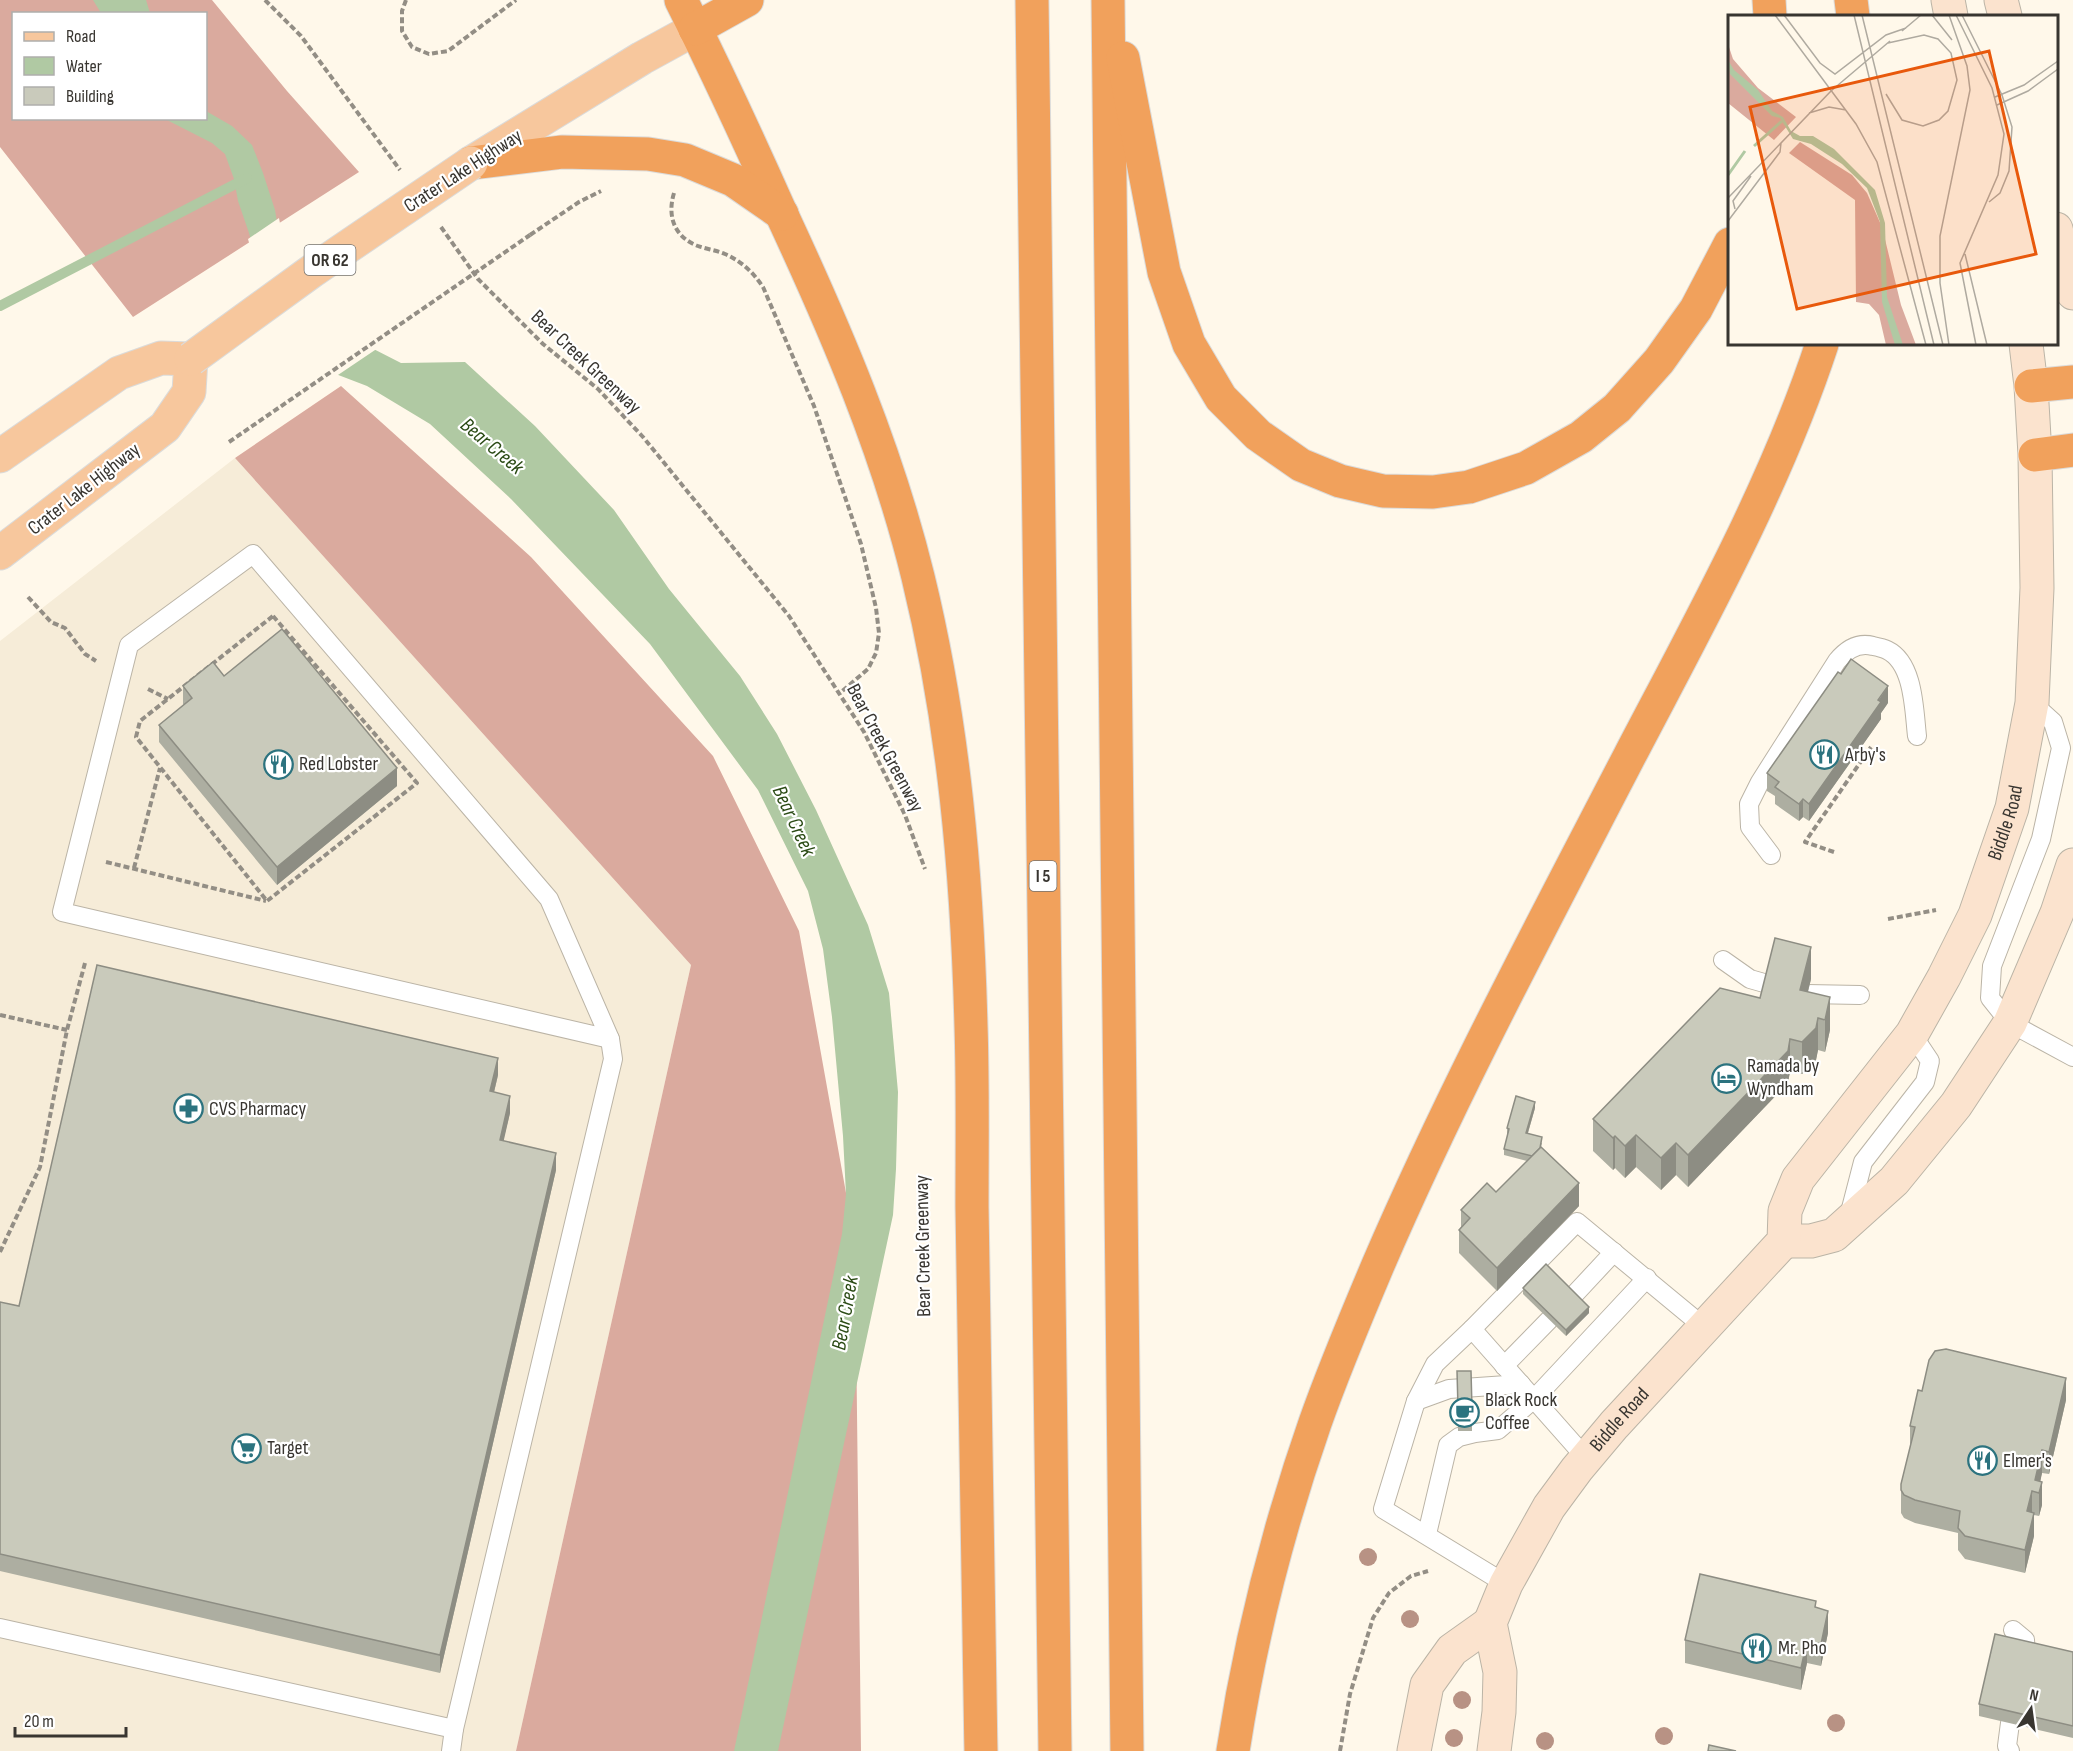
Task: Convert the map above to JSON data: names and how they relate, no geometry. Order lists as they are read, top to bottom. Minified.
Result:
{"streets":{"highway":["Crater Lake Highway","OR 62","I 5"],"main road":["Biddle Road"],"path":["Bear Creek Greenway"]},"water":["Bear Creek"],"places":{"restaurant":["Arby's","Red Lobster","Elmer's","Mr. Pho"],"hotel":["Ramada by Wyndham"],"pharmacy":["CVS Pharmacy"],"cafe":["Black Rock Coffee"],"supermarket":["Target"]},"legend":["Road","Water","Building"],"scale_bar":"20 m","north":"top"}
